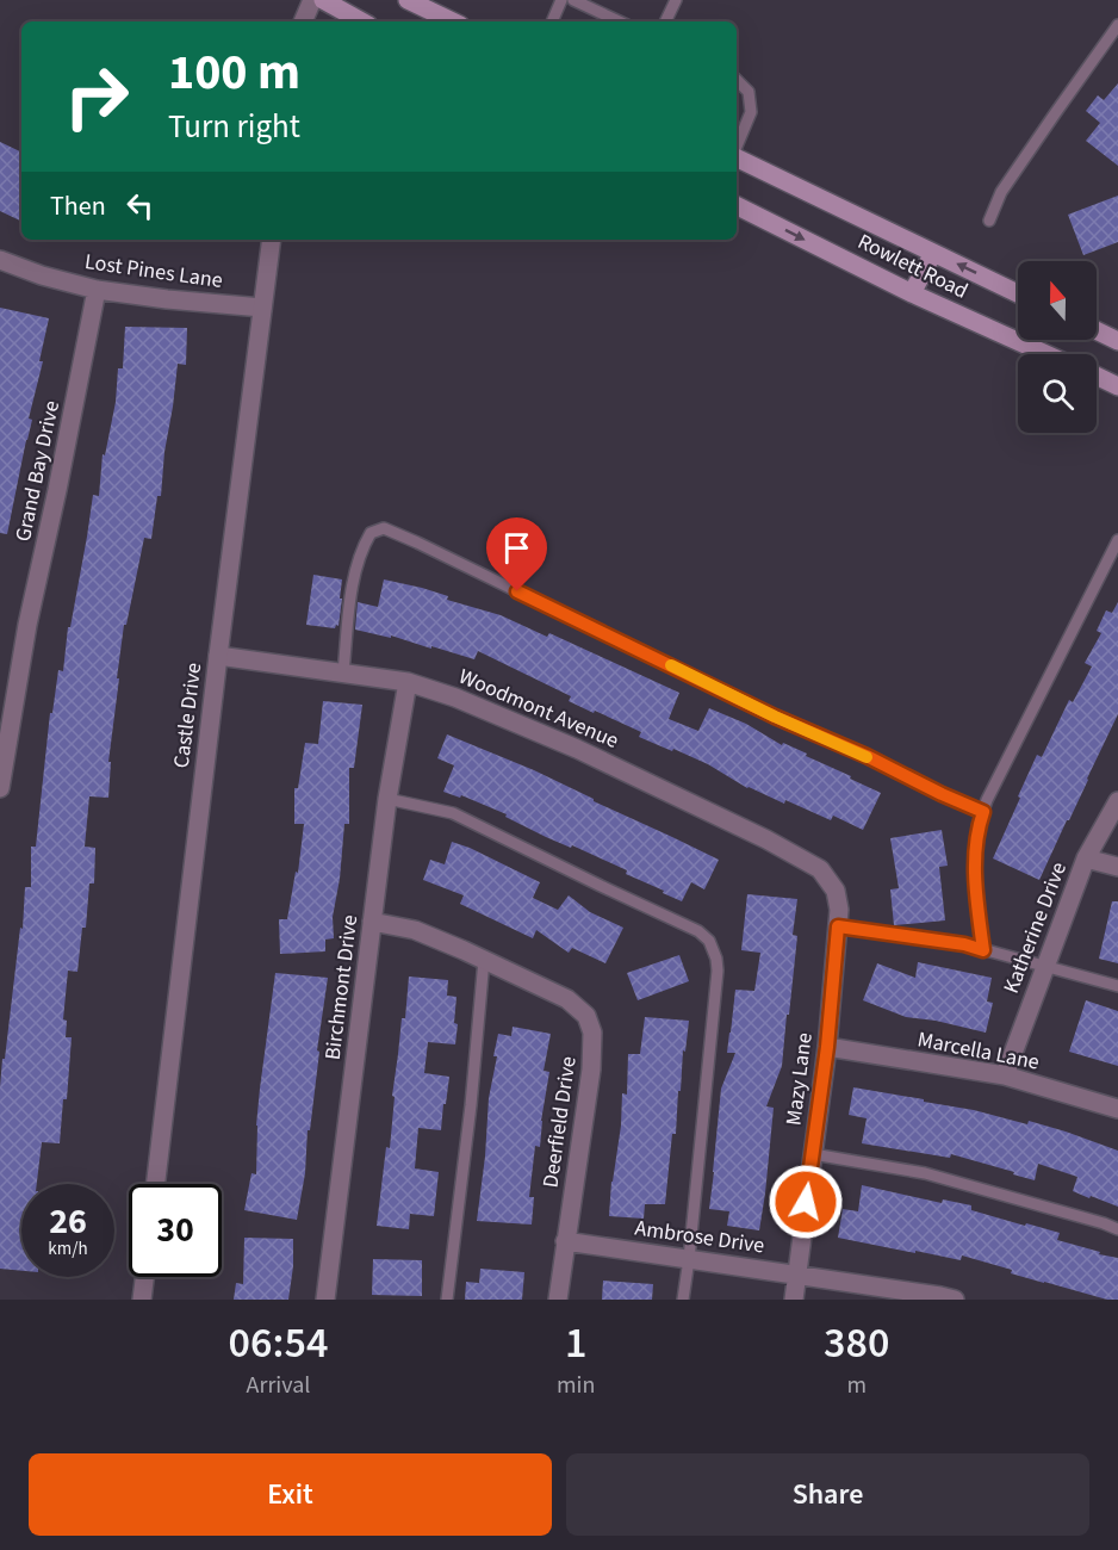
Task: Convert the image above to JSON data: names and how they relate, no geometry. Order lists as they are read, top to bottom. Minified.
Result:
{"streets":{"main road":["Rowlett Road"],"street":["Lost Pines Lane","Grand Bay Drive","Woodmont Avenue","Castle Drive","Katherine Drive","Birchmont Drive","Marcella Lane","Mazy Lane","Deerfield Drive","Ambrose Drive"]},"crossings":[["Lost Pines Lane","Grand Bay Drive"],["Lost Pines Lane","Castle Drive"],["Woodmont Avenue","Castle Drive"],["Woodmont Avenue","Birchmont Drive"],["Woodmont Avenue","Mazy Lane"],["Katherine Drive","Marcella Lane"],["Birchmont Drive","Deerfield Drive"],["Marcella Lane","Mazy Lane"],["Mazy Lane","Ambrose Drive"],["Deerfield Drive","Ambrose Drive"]],"north":"top","page":{"turn":["100 m","Turn right"],"then":"Then","speed":"26 km/h","limit":"30","eta":["06:54","Arrival","1","min","380","m"],"buttons":["Exit","Share"]}}
